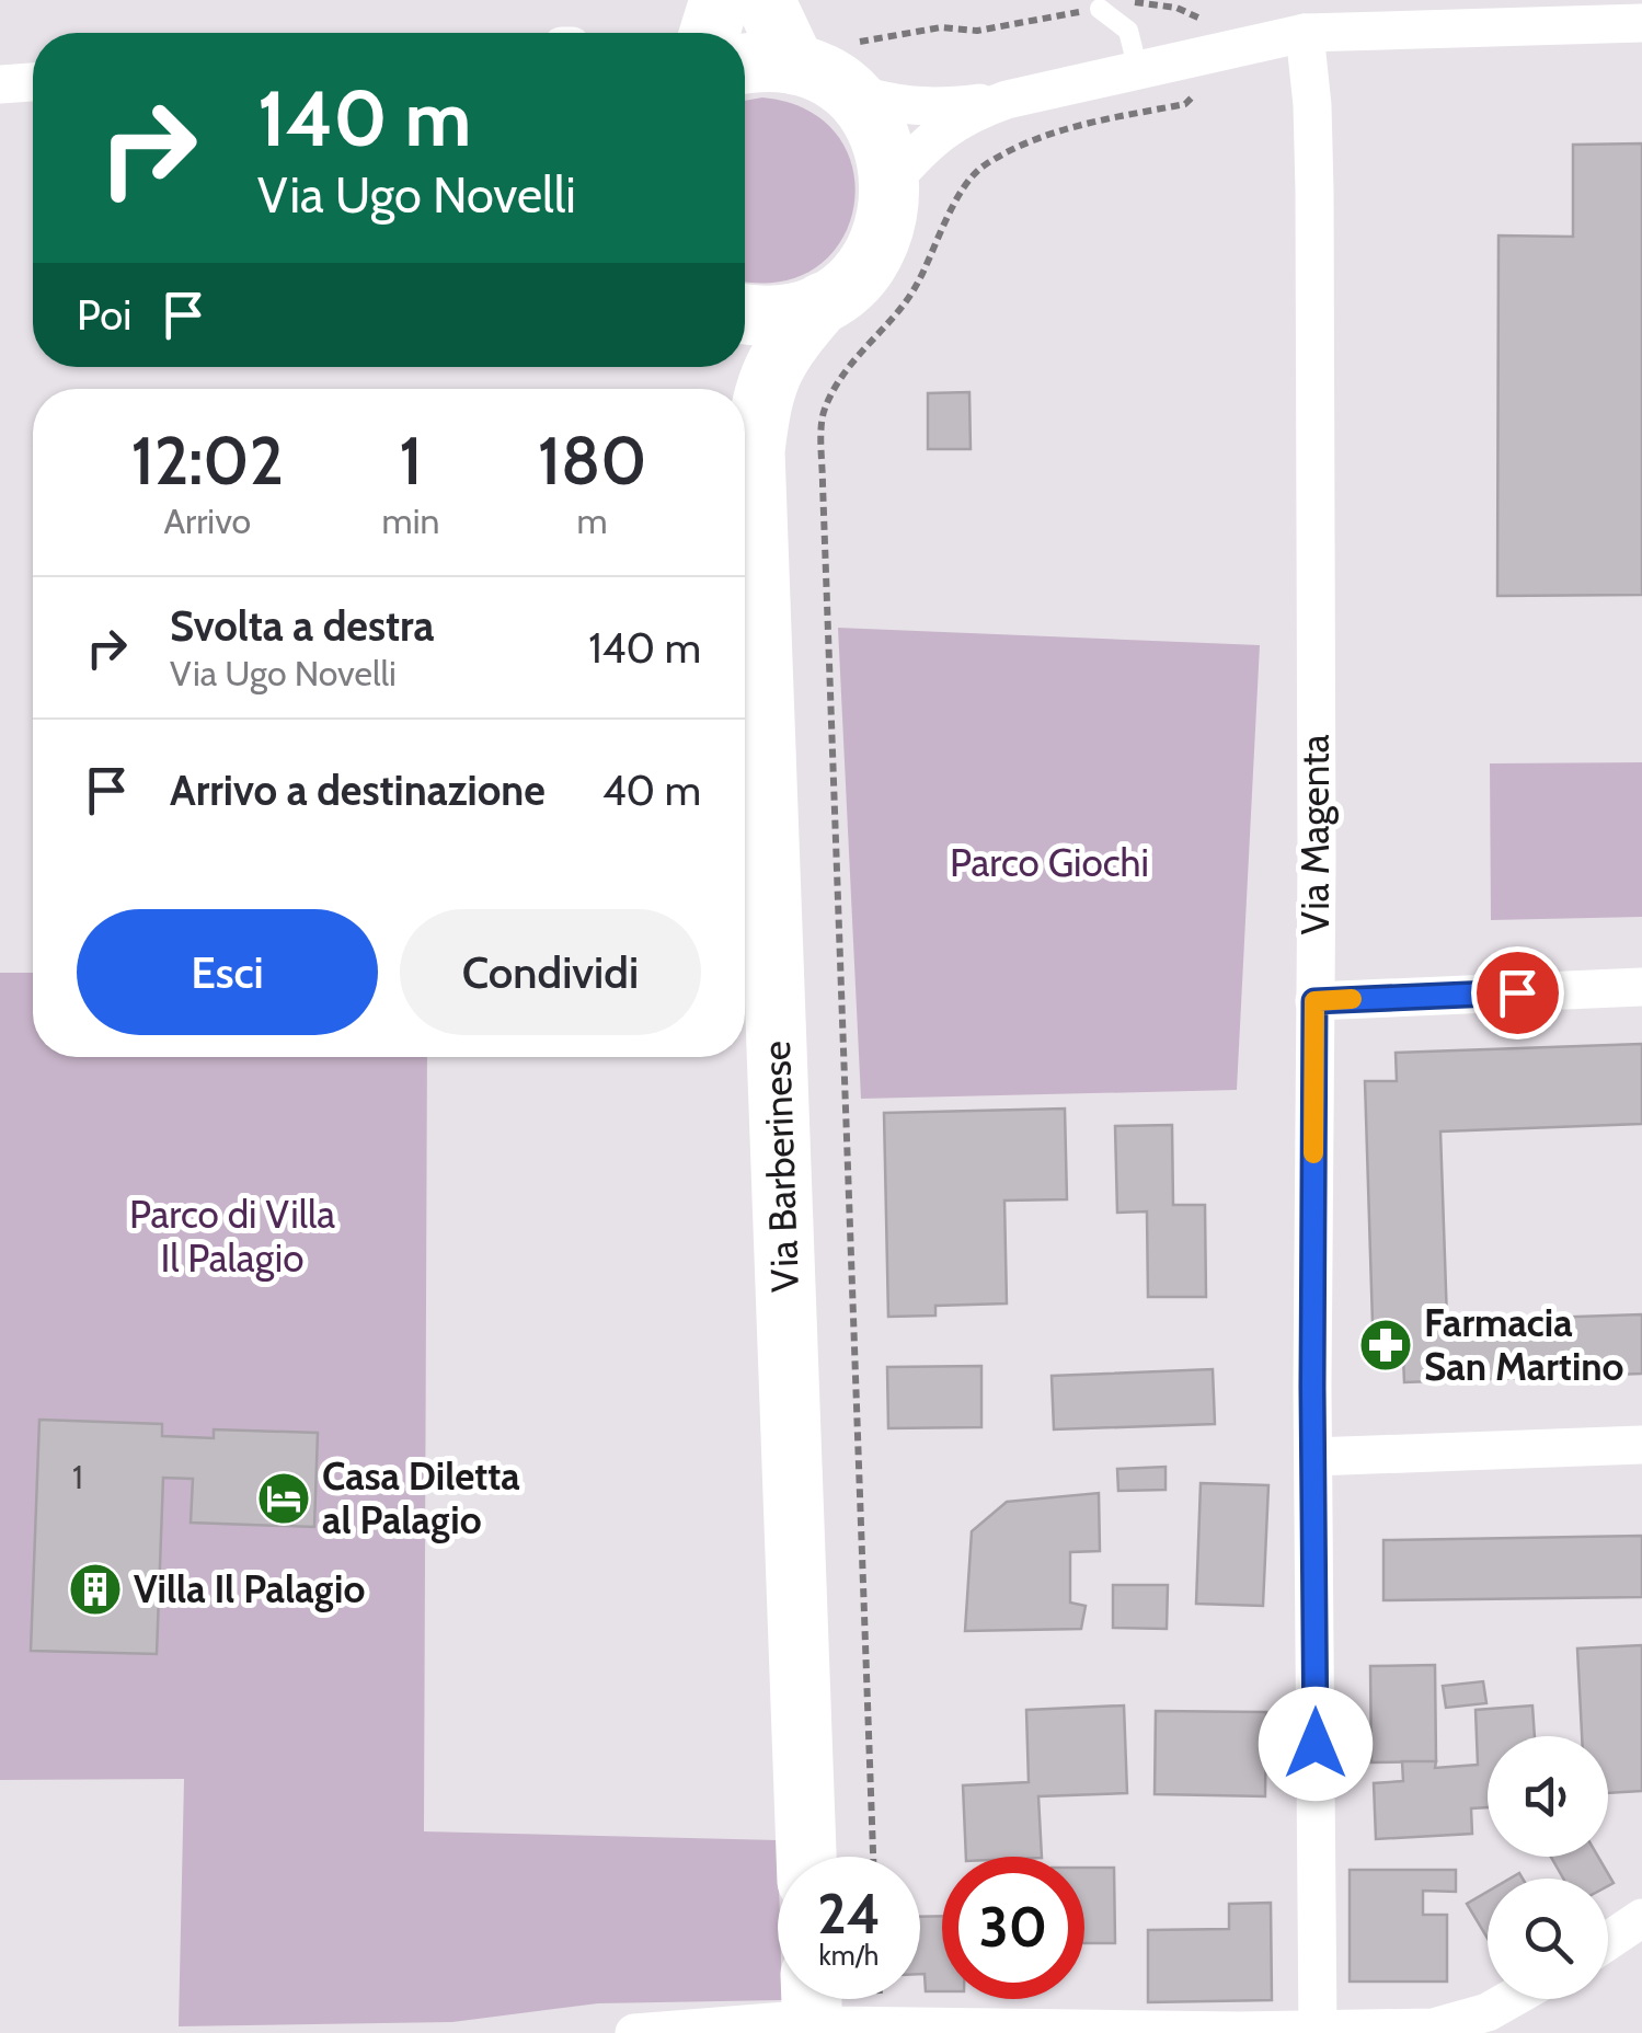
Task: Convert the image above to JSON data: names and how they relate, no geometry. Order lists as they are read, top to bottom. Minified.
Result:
{"streets":{"main road":["Via Barberinese"],"street":["Via Magenta"]},"parks":["Parco Giochi","Parco di Villa Il Palagio"],"places":{"pharmacy":["Farmacia San Martino"],"hotel":["Casa Diletta al Palagio"],"building":["Villa Il Palagio"]},"house_numbers":["1"],"page":{"turn":["140 m","Via Ugo Novelli"],"then":"Poi","eta":["12:02","Arrivo","1","min","180","m"],"list":[{"name":"Svolta a destra","note":"Via Ugo Novelli","value":"140 m"},{"name":"Arrivo a destinazione","value":"40 m"}],"buttons":["Esci","Condividi"],"speed":"24 km/h","limit":"30"}}
